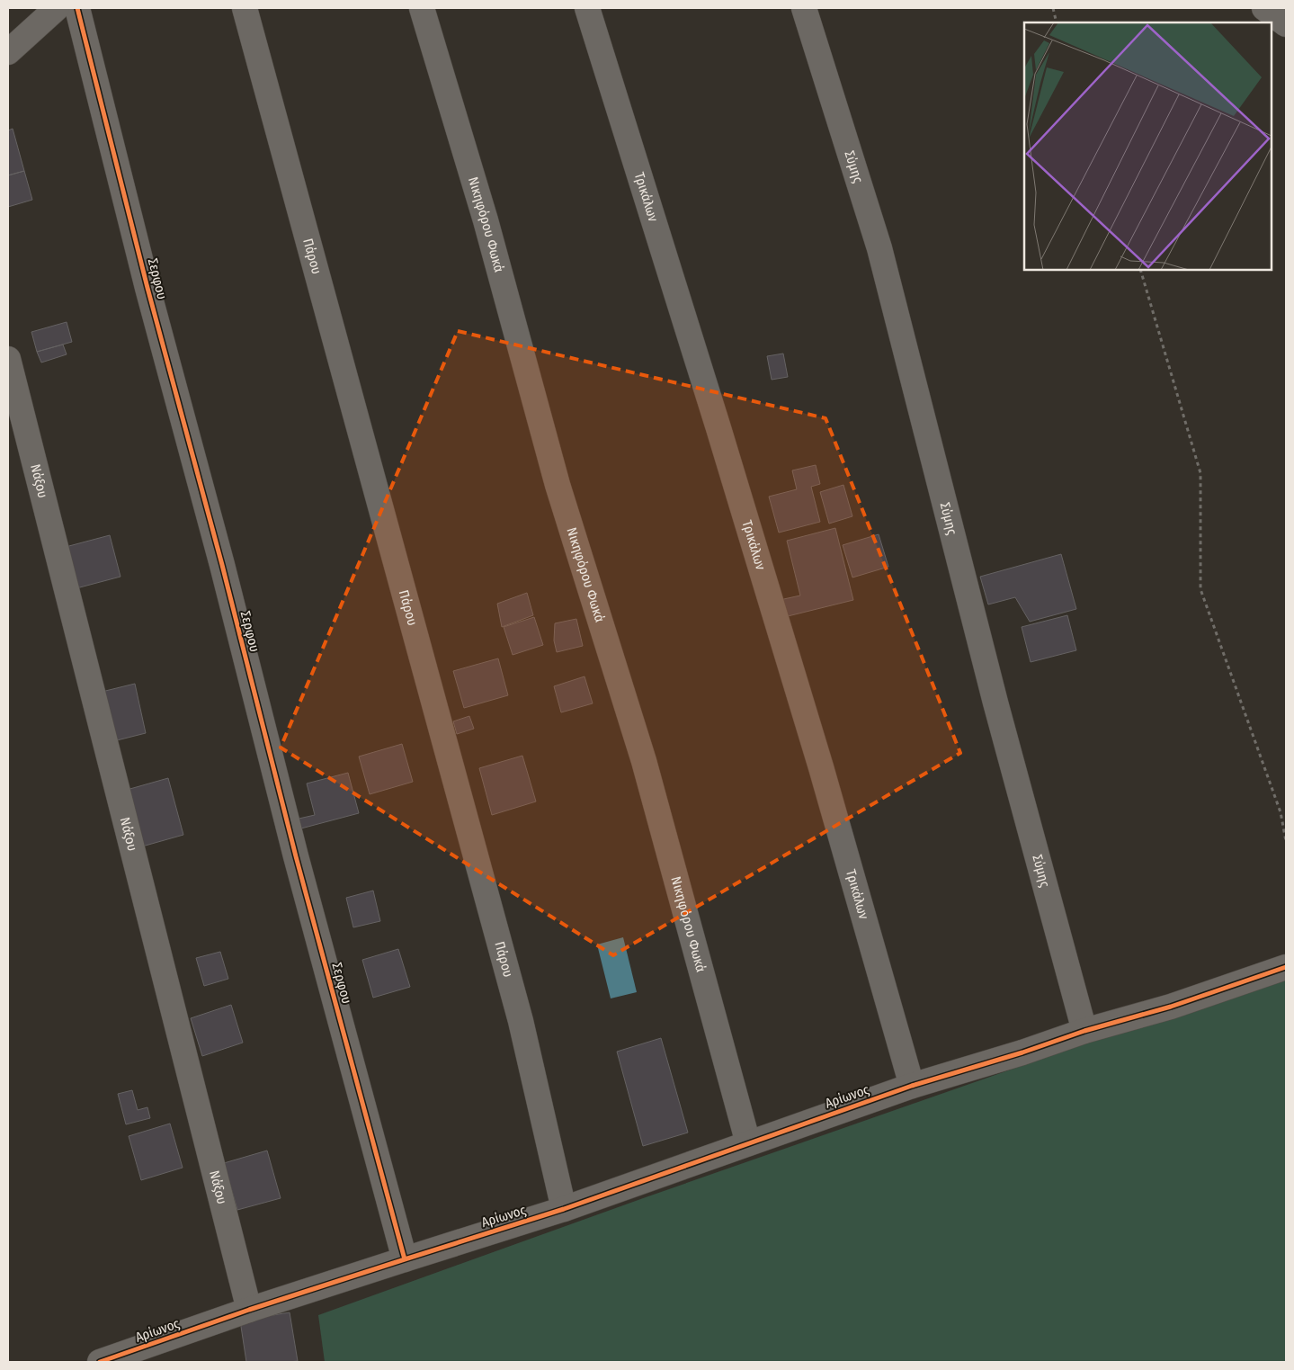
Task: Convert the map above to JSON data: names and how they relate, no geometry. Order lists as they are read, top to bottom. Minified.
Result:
{"streets":{"street":["Σύμης","Τρικάλων","Νικηφόρου Φωκά","Πάρου","Σερφου","Νάξου","Αρίωνος"]},"crossings":[["Σύμης","Αρίωνος"],["Τρικάλων","Αρίωνος"],["Νικηφόρου Φωκά","Αρίωνος"],["Πάρου","Αρίωνος"],["Σερφου","Αρίωνος"],["Νάξου","Αρίωνος"]]}
